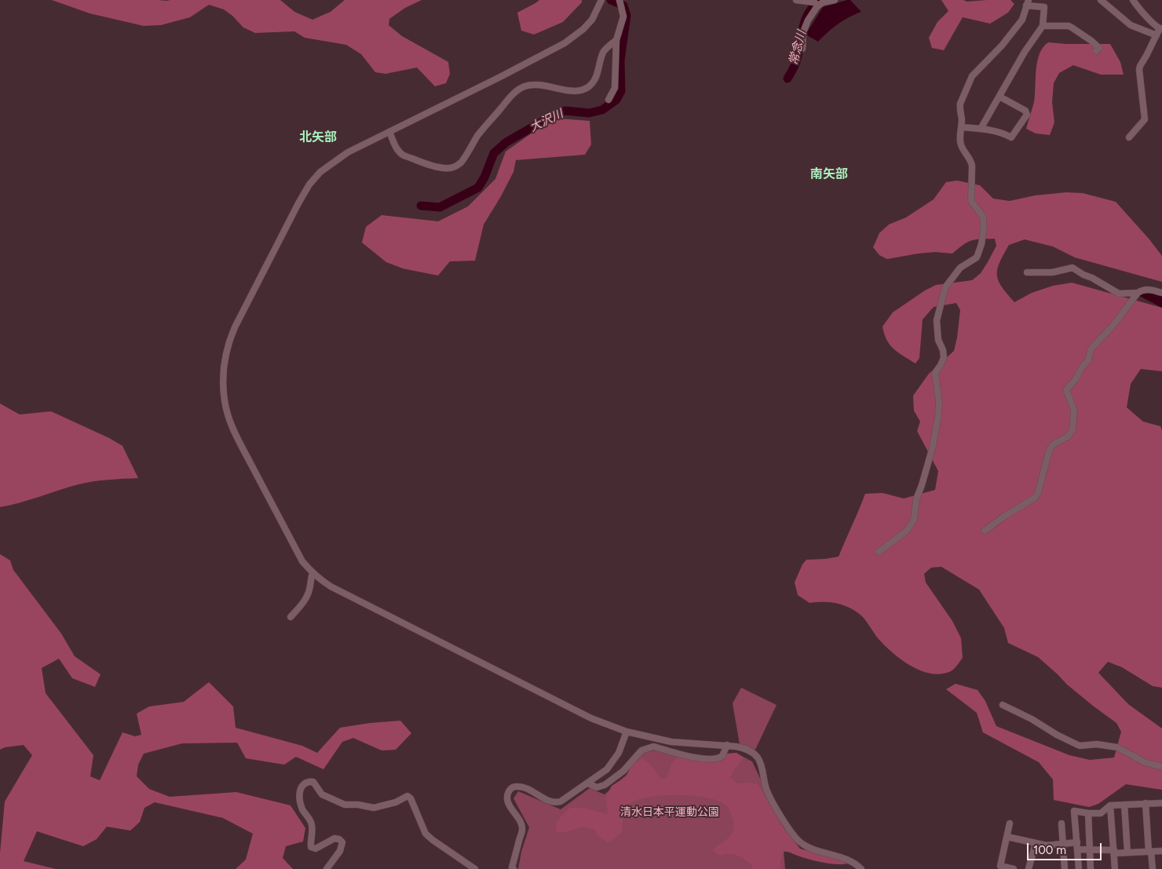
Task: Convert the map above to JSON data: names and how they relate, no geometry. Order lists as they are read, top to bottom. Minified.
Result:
{"districts":["北矢部","南矢部"],"water":["常念川","大沢川"],"parks":["清水日本平運動公園"],"scale_bar":"100 m"}
